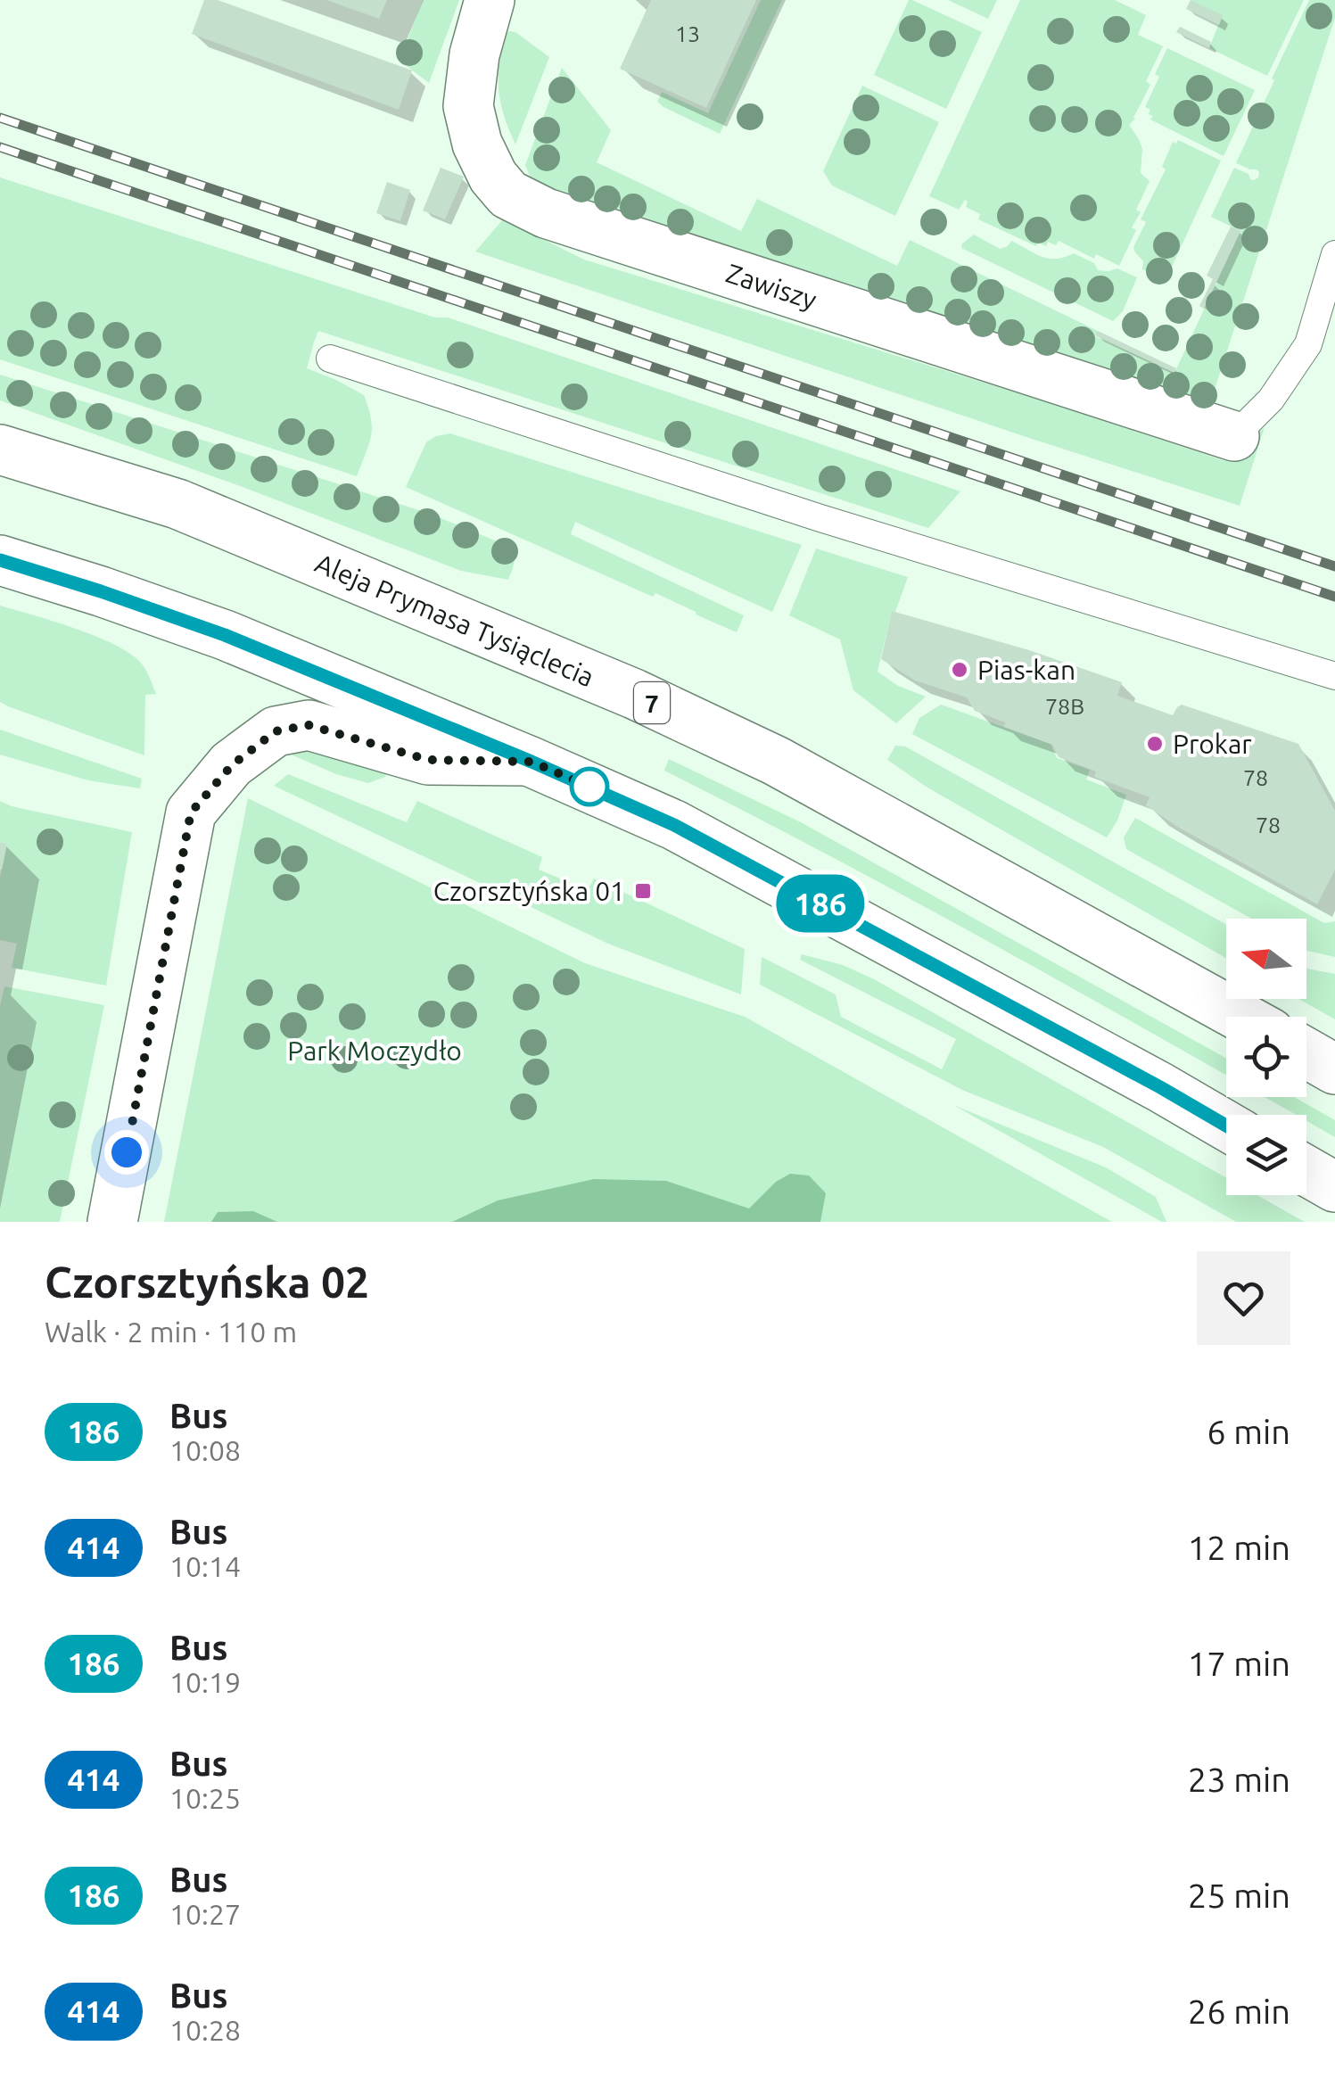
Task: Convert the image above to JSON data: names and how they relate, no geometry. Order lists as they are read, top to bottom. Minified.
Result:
{"streets":{"main road":["Zawiszy","Aleja Prymasa Tysiąclecia","7"]},"parks":["Park Moczydło"],"places":{"other":["Pias-kan","Prokar"],"transit":["Czorsztyńska 01"]},"lines":["bus line 186"],"house_numbers":["13","78B","78","78"],"north":"left","page":{"on_map":"186","heading":["Czorsztyńska 02","Walk · 2 min · 110 m"],"list":[{"mark":"186","name":"Bus","note":"10:08","value":"6 min"},{"mark":"414","name":"Bus","note":"10:14","value":"12 min"},{"mark":"186","name":"Bus","note":"10:19","value":"17 min"},{"mark":"414","name":"Bus","note":"10:25","value":"23 min"},{"mark":"186","name":"Bus","note":"10:27","value":"25 min"},{"mark":"414","name":"Bus","note":"10:28","value":"26 min"}]}}
